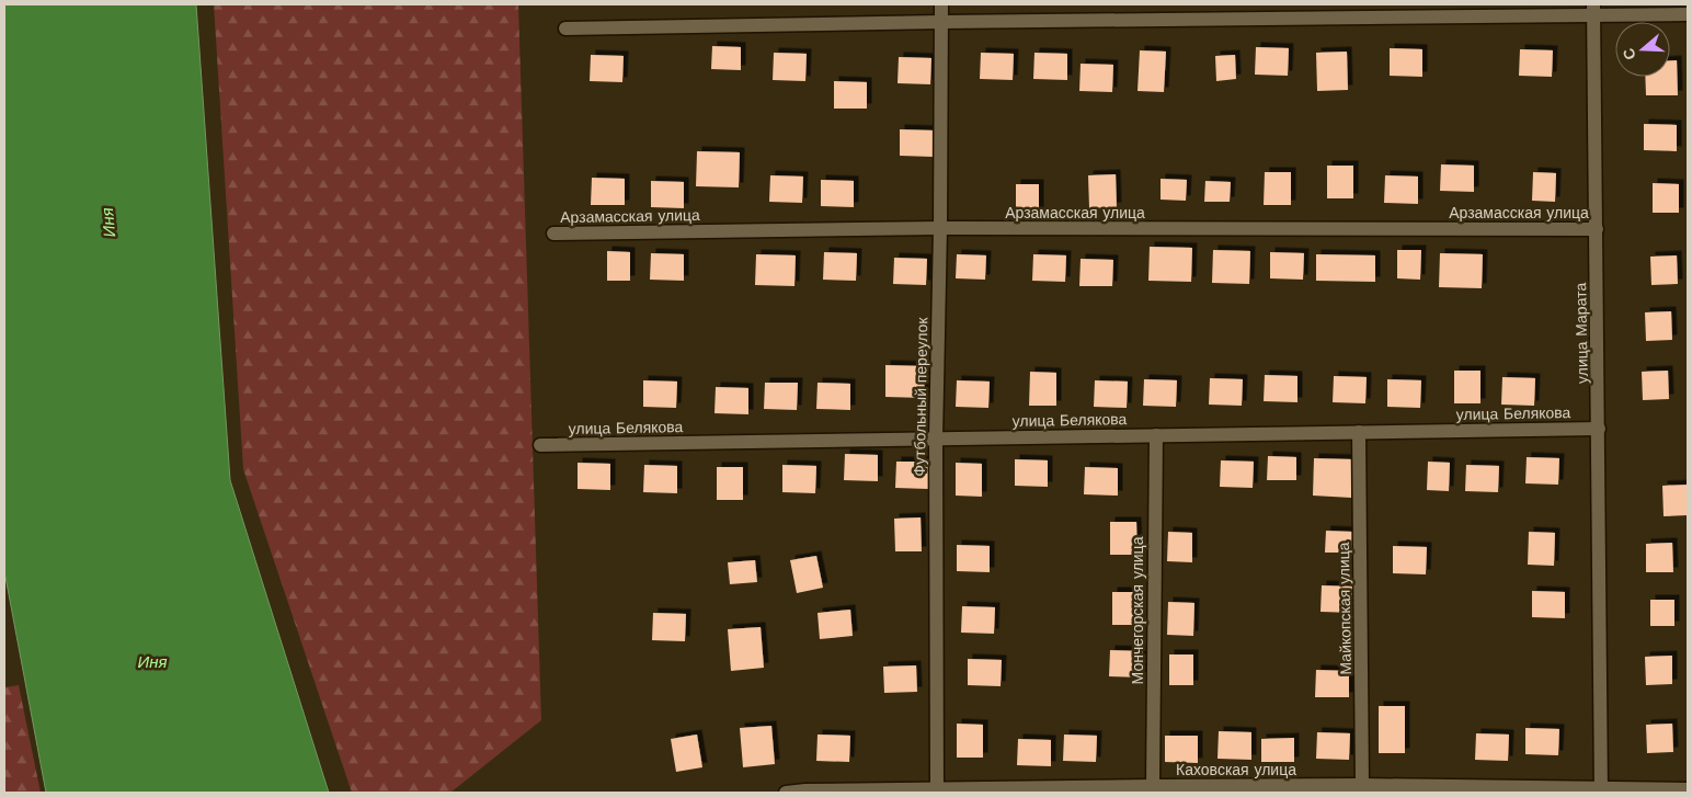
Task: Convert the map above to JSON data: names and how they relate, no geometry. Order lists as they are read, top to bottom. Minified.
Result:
{"streets":{"street":["Арзамасская улица","улица Марата","Футбольный переулок","улица Белякова","Майкопская улица","Мончегорская улица","Каховская улица"]},"crossings":[["Арзамасская улица","улица Марата"],["Арзамасская улица","Футбольный переулок"],["улица Марата","улица Белякова"],["улица Марата","Каховская улица"],["Футбольный переулок","улица Белякова"],["Футбольный переулок","Каховская улица"],["улица Белякова","Майкопская улица"],["улица Белякова","Мончегорская улица"],["Майкопская улица","Каховская улица"],["Мончегорская улица","Каховская улица"]],"water":["Иня"],"north":"left"}
